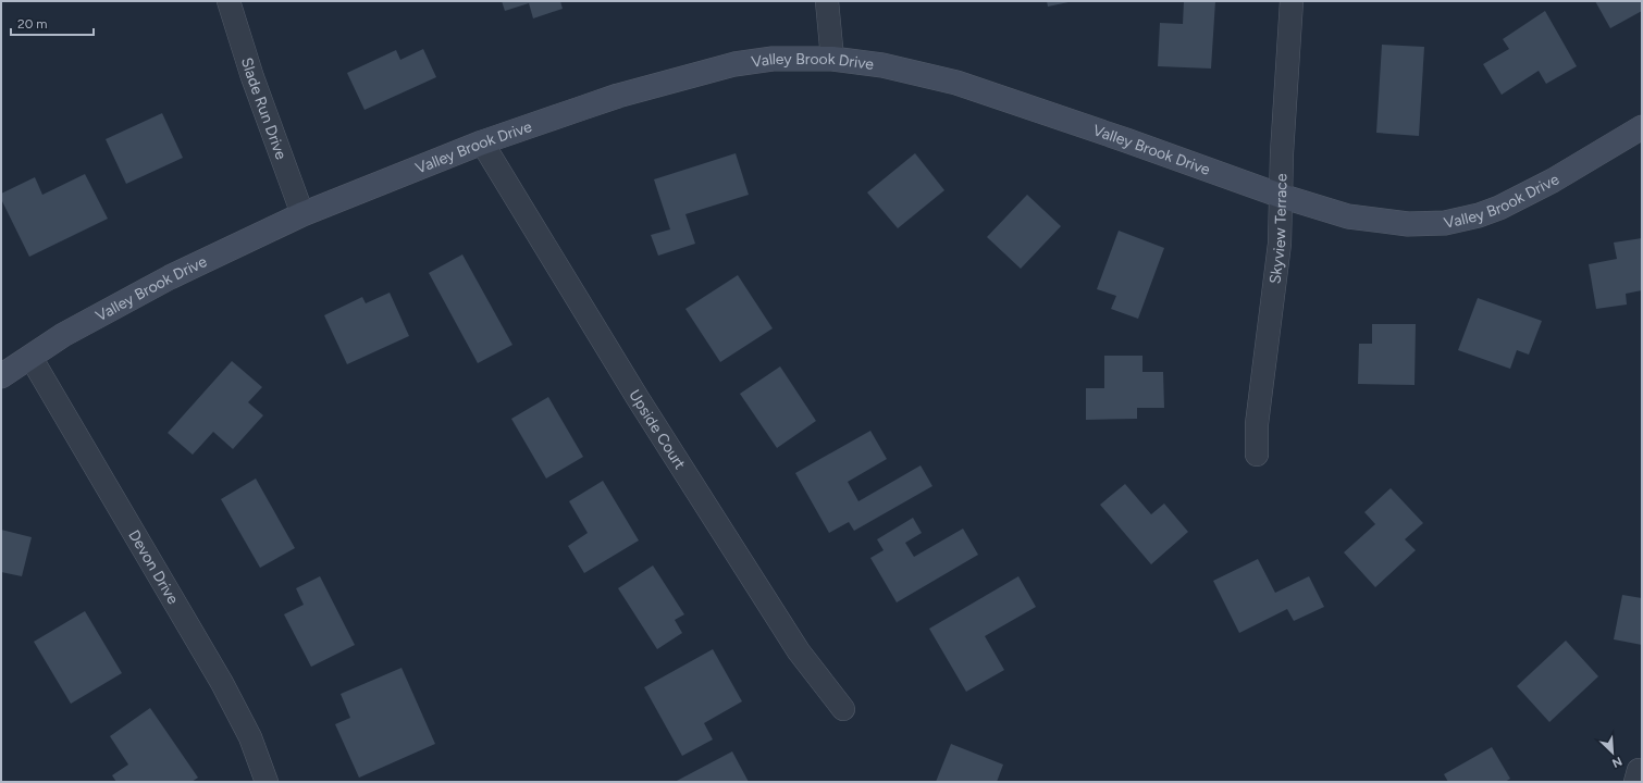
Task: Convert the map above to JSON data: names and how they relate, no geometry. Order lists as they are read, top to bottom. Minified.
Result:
{"streets":{"street":["Valley Brook Drive","Slade Run Drive","Skyview Terrace","Upside Court","Devon Drive"]},"crossings":[["Valley Brook Drive","Slade Run Drive"],["Valley Brook Drive","Skyview Terrace"],["Valley Brook Drive","Upside Court"],["Valley Brook Drive","Devon Drive"]],"scale_bar":"20 m","north":"bottom right"}
